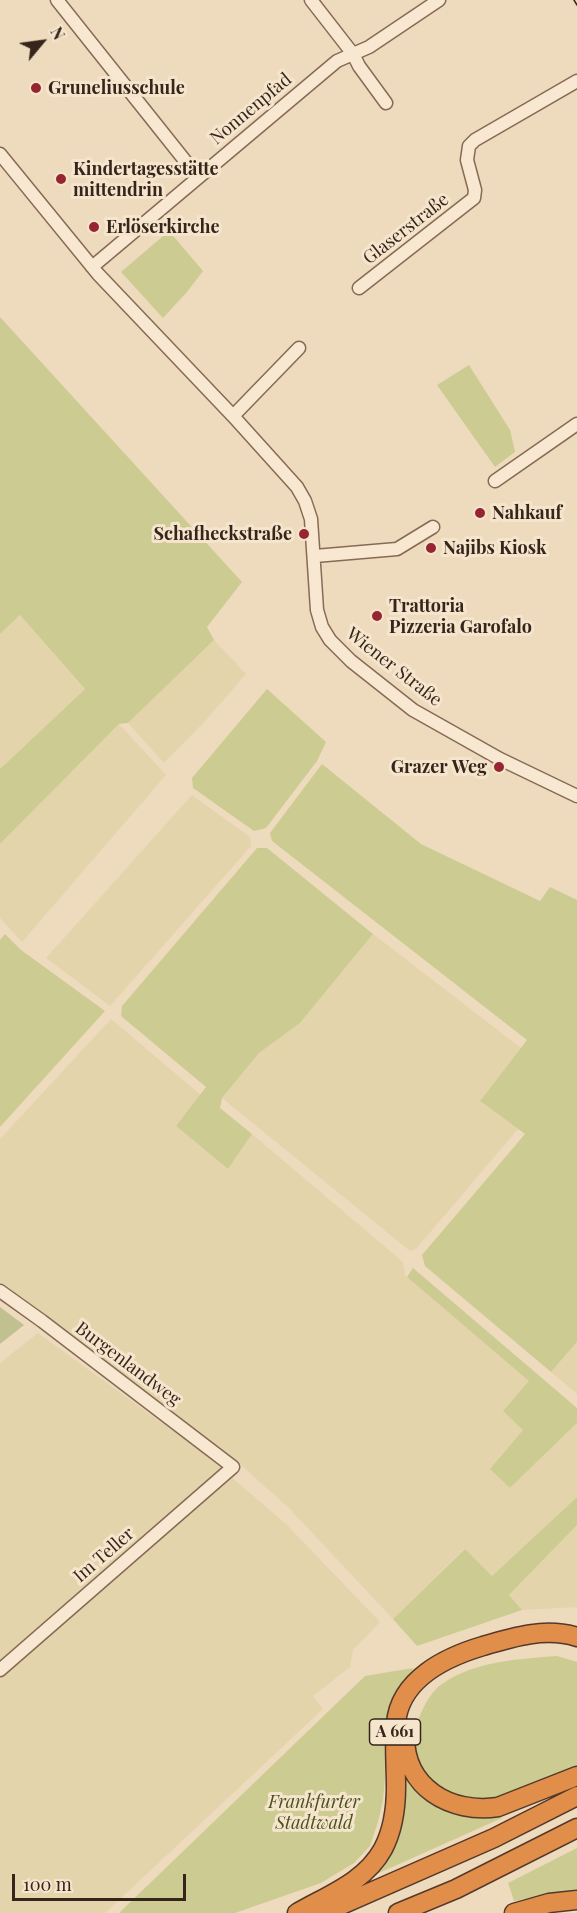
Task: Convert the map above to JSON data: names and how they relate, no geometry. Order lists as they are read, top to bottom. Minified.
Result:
{"streets":{"highway":["A 661"],"street":["Nonnenpfad","Glaserstraße","Wiener Straße","Burgenlandweg","Im Teller"]},"crossings":[["Nonnenpfad","Wiener Straße"],["Burgenlandweg","Im Teller"]],"parks":["Frankfurter Stadtwald"],"places":["Gruneliusschule","Kindertagesstätte mittendrin","Erlöserkirche","Nahkauf","Schafheckstraße","Najibs Kiosk","Trattoria Pizzeria Garofalo","Grazer Weg"],"scale_bar":"100 m","north":"top right"}
